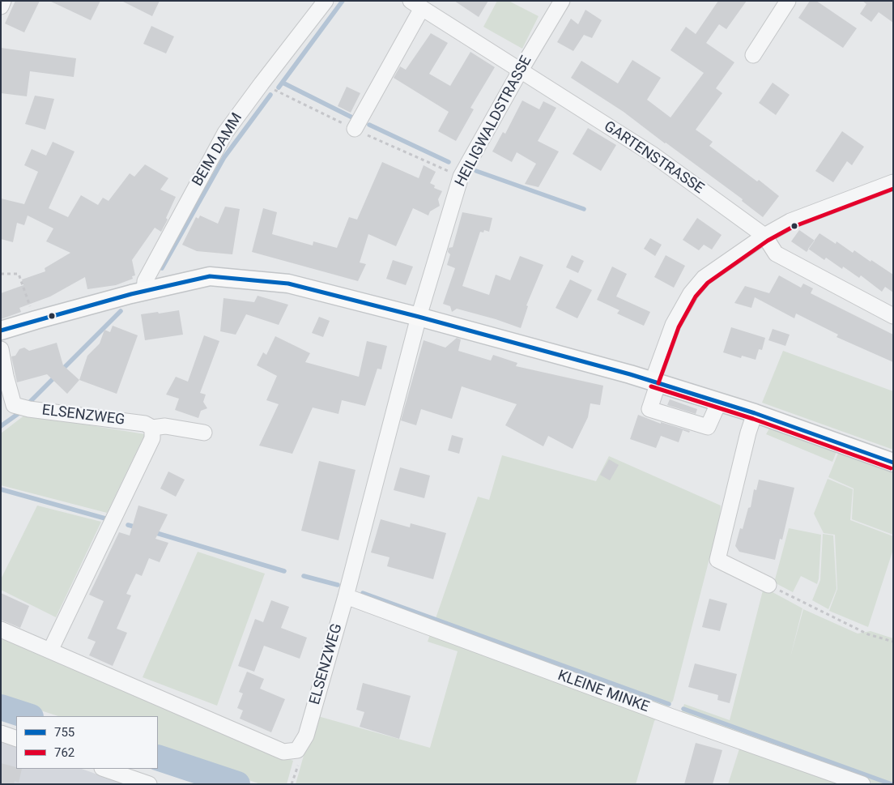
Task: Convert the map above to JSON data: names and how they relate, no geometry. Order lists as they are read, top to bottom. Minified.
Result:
{"streets":{"street":["HEILIGWALDSTRASSE","BEIM DAMM","GARTENSTRASSE","ELSENZWEG","KLEINE MINKE"]},"crossings":[["HEILIGWALDSTRASSE","GARTENSTRASSE"],["HEILIGWALDSTRASSE","ELSENZWEG"],["ELSENZWEG","KLEINE MINKE"]],"lines":["transit line 762","transit line 755"],"legend":["755","762"]}
